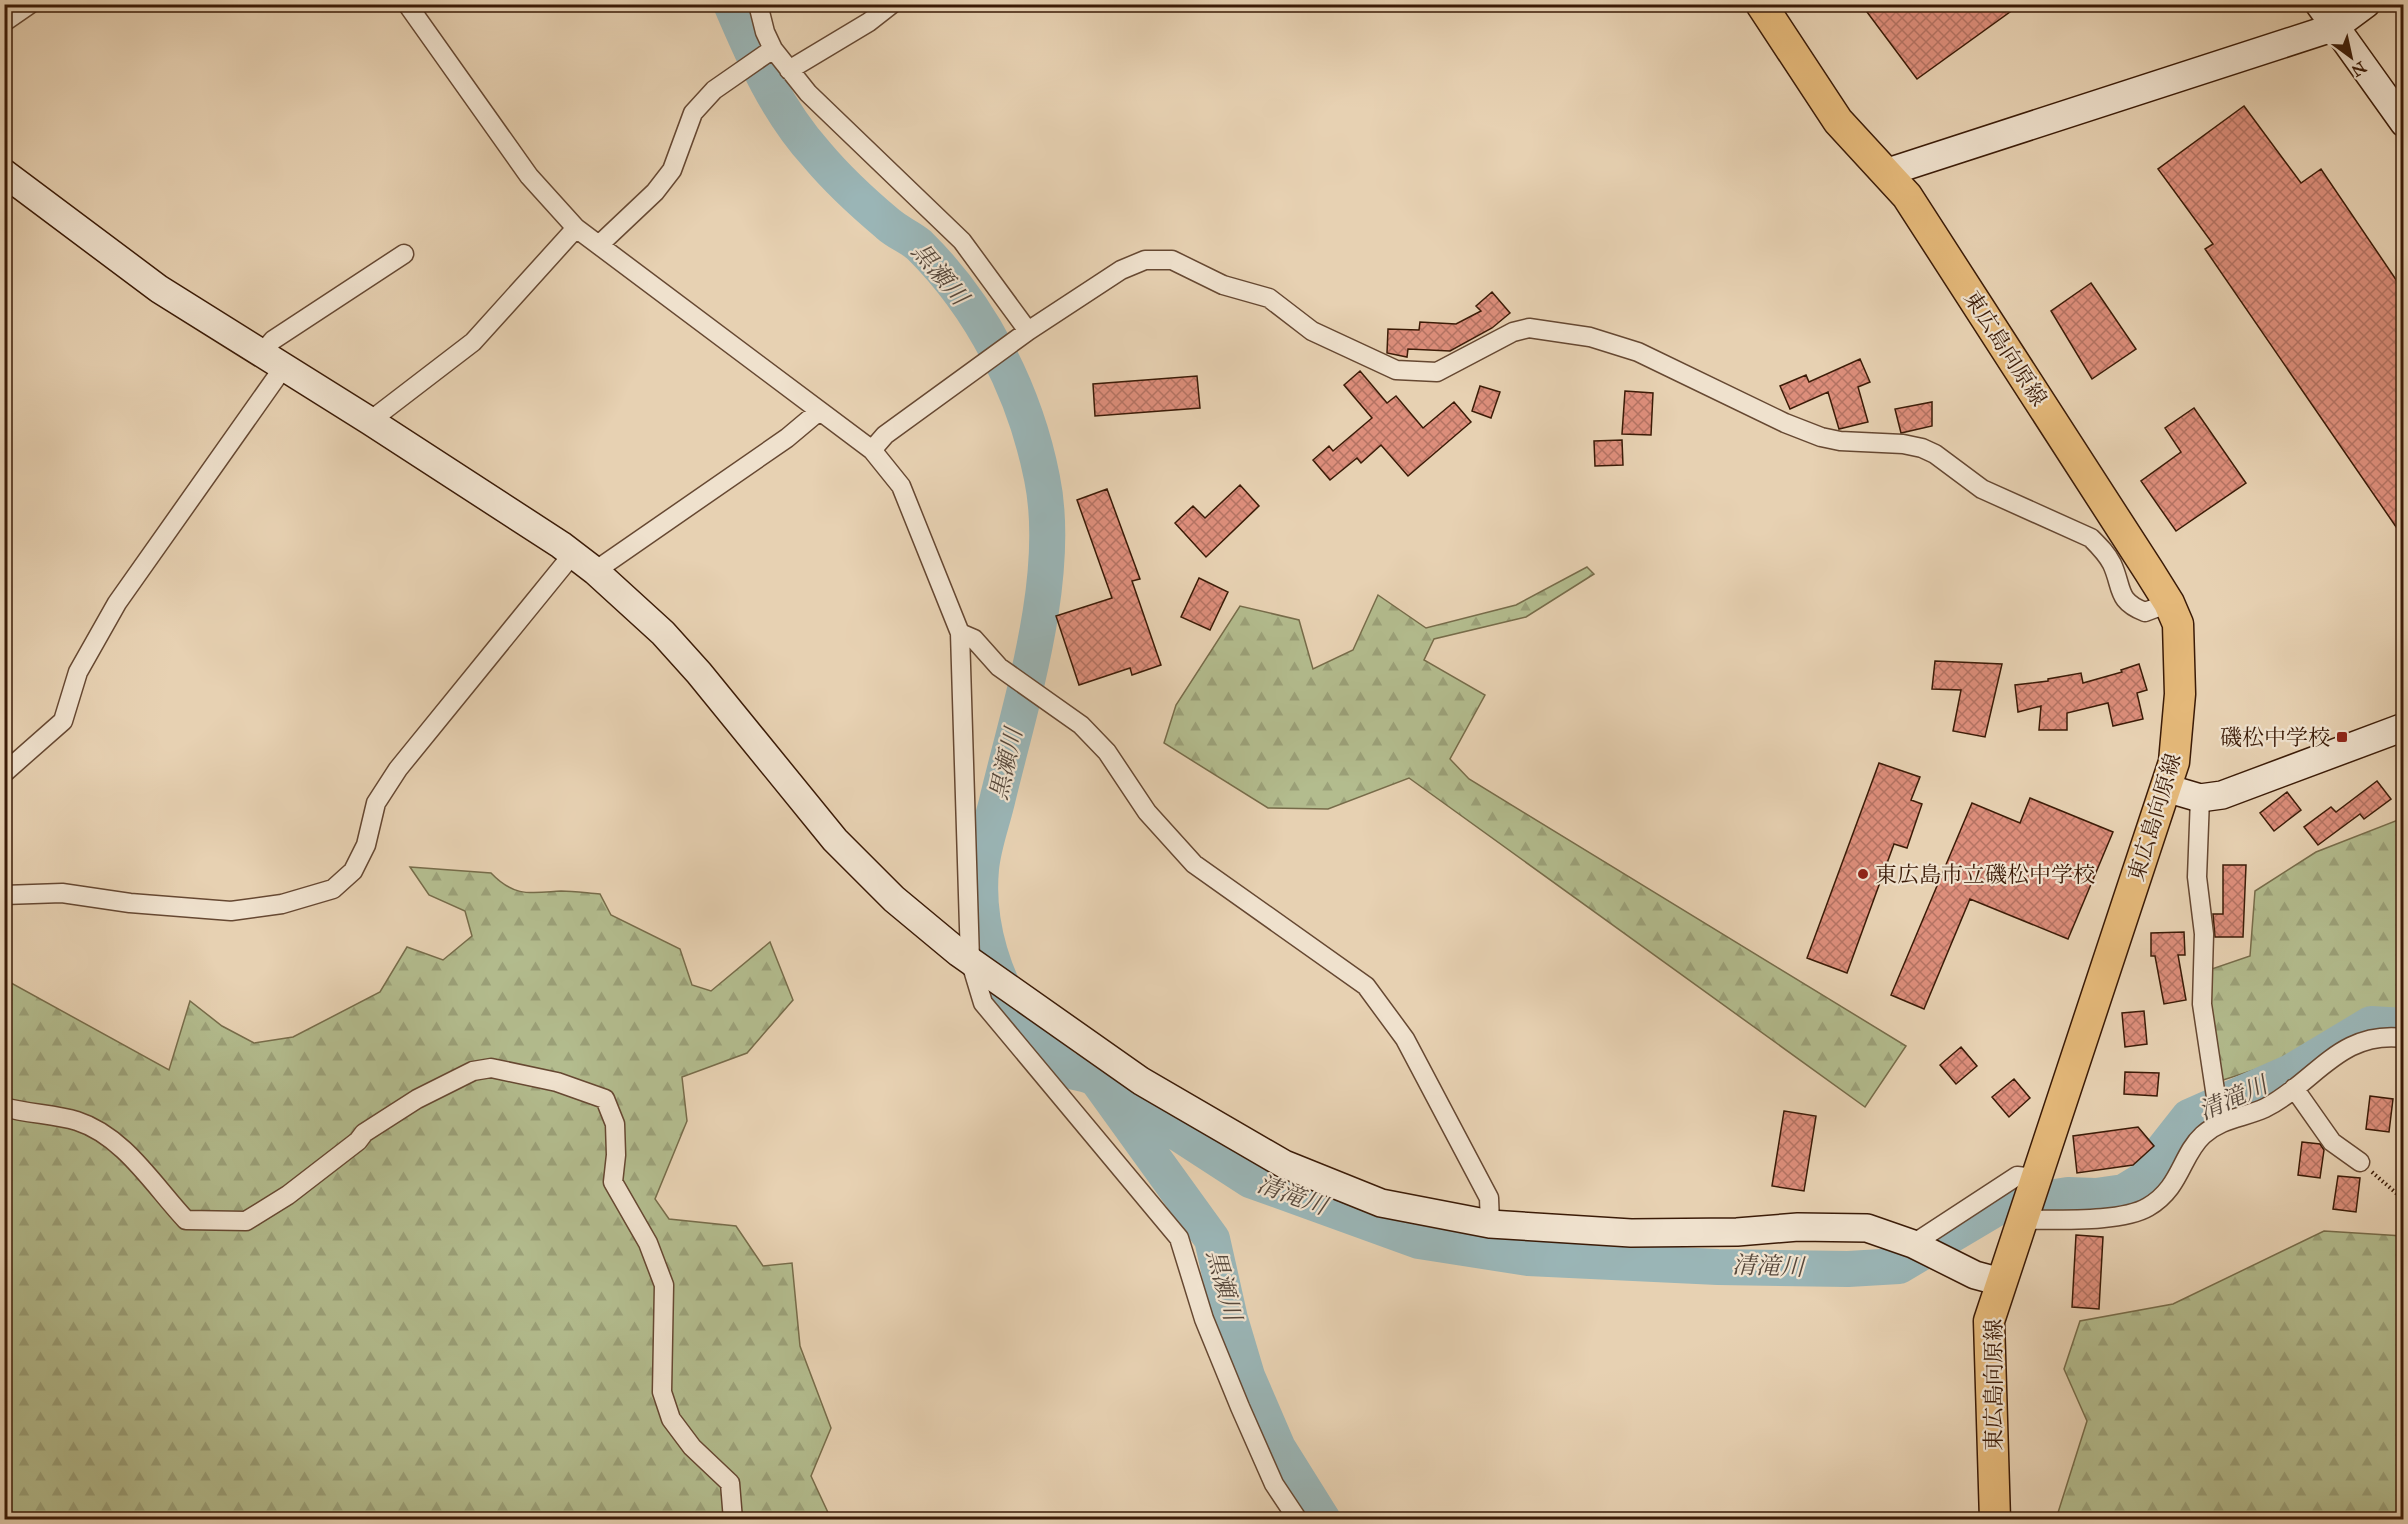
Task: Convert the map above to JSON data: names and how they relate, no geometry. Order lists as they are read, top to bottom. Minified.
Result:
{"streets":{"main road":["東広島向原線"]},"water":["黒瀬川","清滝川"],"places":{"transit":["磯松中学校"],"other":["東広島市立磯松中学校"]},"north":"bottom right"}
